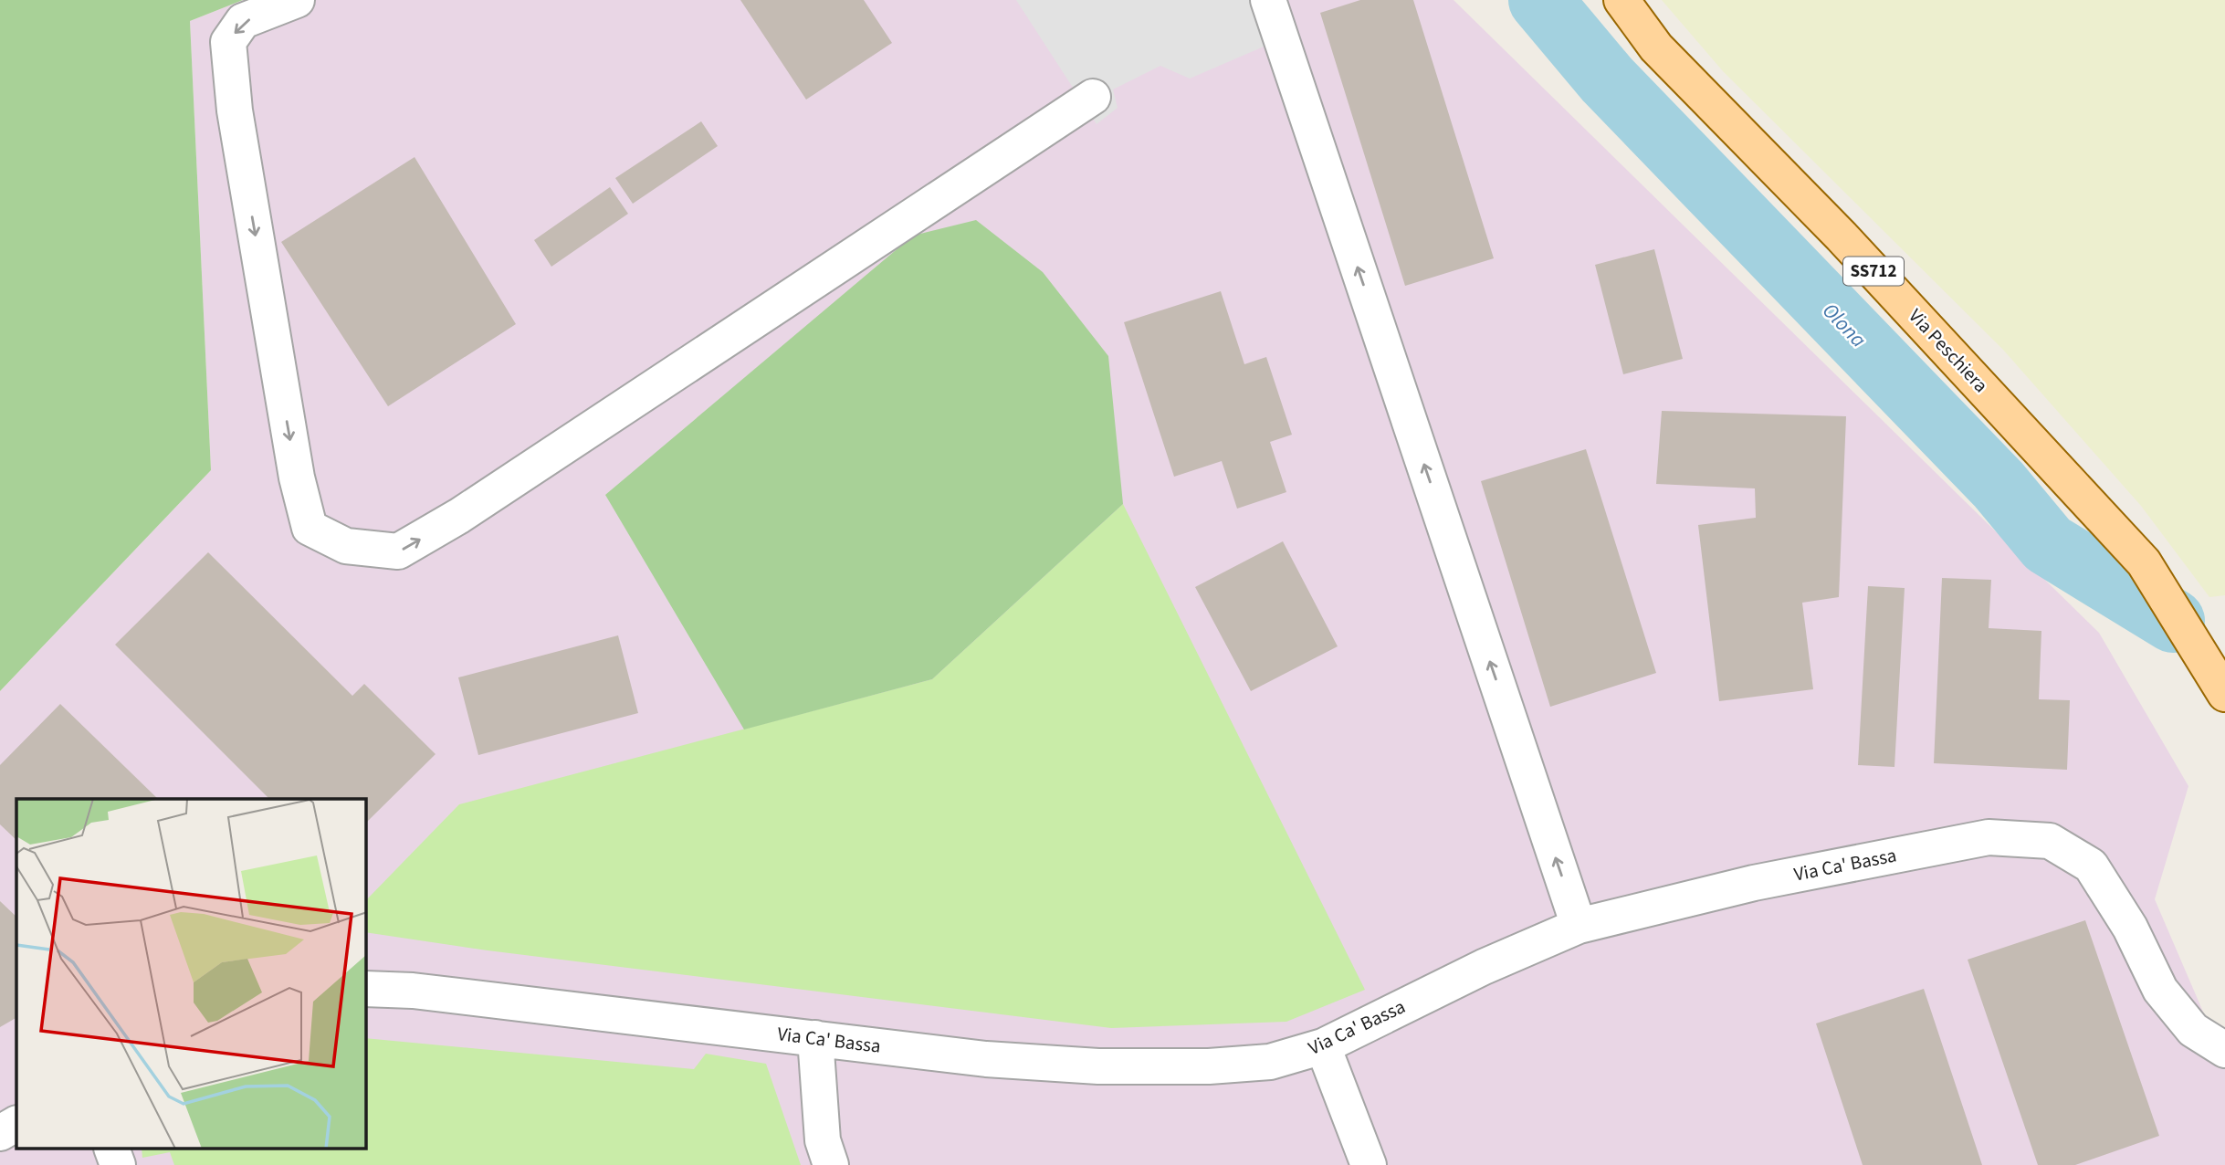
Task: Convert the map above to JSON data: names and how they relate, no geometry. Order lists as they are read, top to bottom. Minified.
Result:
{"streets":{"main road":["SS712","Via Peschiera"],"street":["Via Ca' Bassa"]},"water":["Olona"]}
